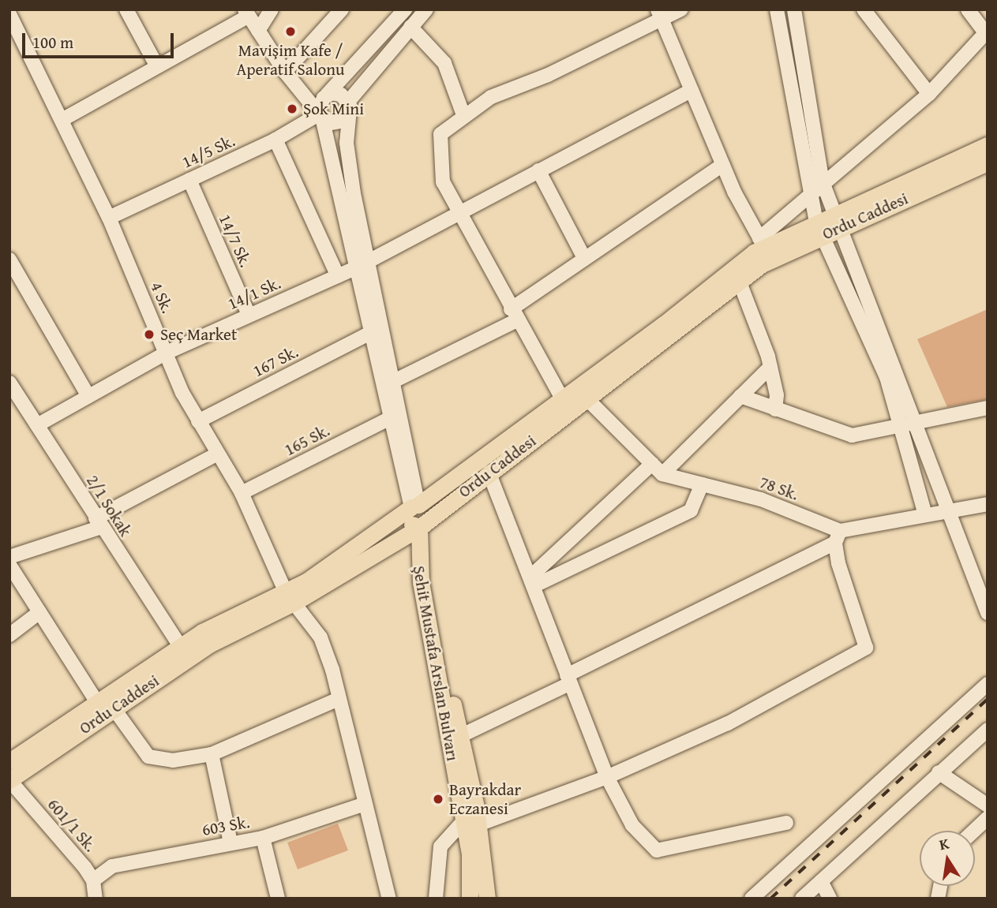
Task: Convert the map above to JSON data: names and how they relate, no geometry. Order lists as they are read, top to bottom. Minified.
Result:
{"streets":{"main road":["Ordu Caddesi","Şehit Mustafa Arslan Bulvarı"],"street":["14/5 Sk.","14/7 Sk.","14/1 Sk.","4 Sk.","167 Sk.","165 Sk.","78 Sk.","2/1 Sokak","601/1 Sk.","603 Sk."]},"crossings":[["14/5 Sk.","14/7 Sk."],["14/5 Sk.","4 Sk."],["Ordu Caddesi","4 Sk."],["Ordu Caddesi","2/1 Sokak"],["Ordu Caddesi","Şehit Mustafa Arslan Bulvarı"],["Ordu Caddesi","601/1 Sk."],["14/7 Sk.","14/1 Sk."],["14/1 Sk.","4 Sk."],["14/1 Sk.","2/1 Sokak"],["4 Sk.","167 Sk."],["4 Sk.","165 Sk."],["4 Sk.","603 Sk."],["601/1 Sk.","603 Sk."]],"places":["Mavişim Kafe / Aperatif Salonu","Şok Mini","Seç Market","Bayrakdar Eczanesi"],"scale_bar":"100 m","north":"top"}
